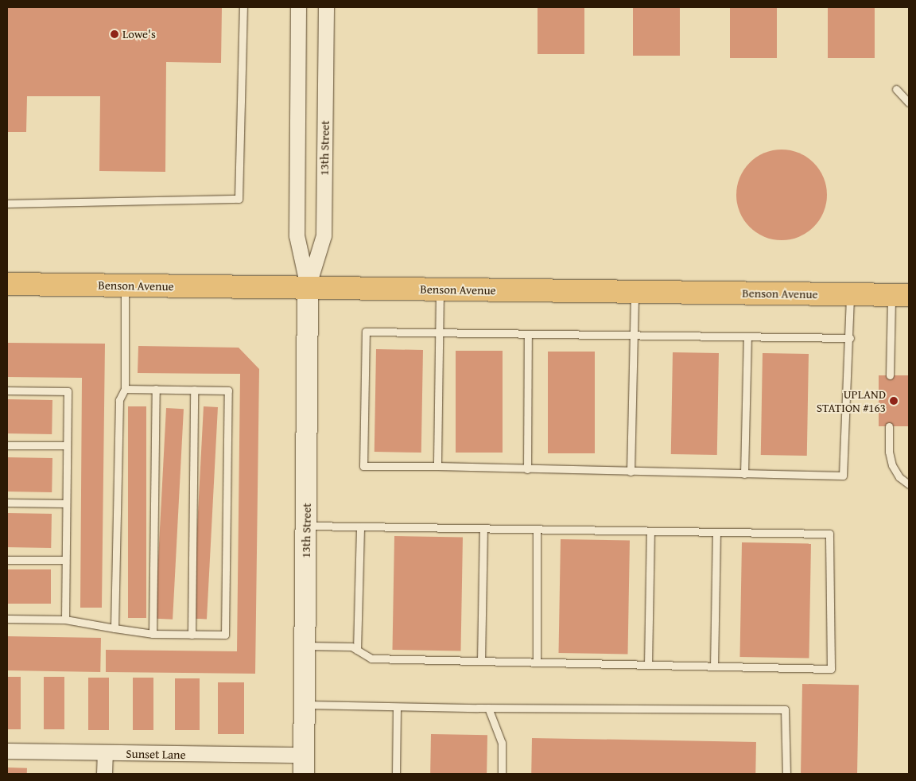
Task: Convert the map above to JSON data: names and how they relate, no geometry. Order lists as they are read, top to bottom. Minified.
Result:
{"streets":{"main road":["Benson Avenue"],"street":["13th Street","Sunset Lane"]},"crossings":[["13th Street","Benson Avenue"],["13th Street","Sunset Lane"]],"places":["Lowe's","UPLAND STATION #163"]}
